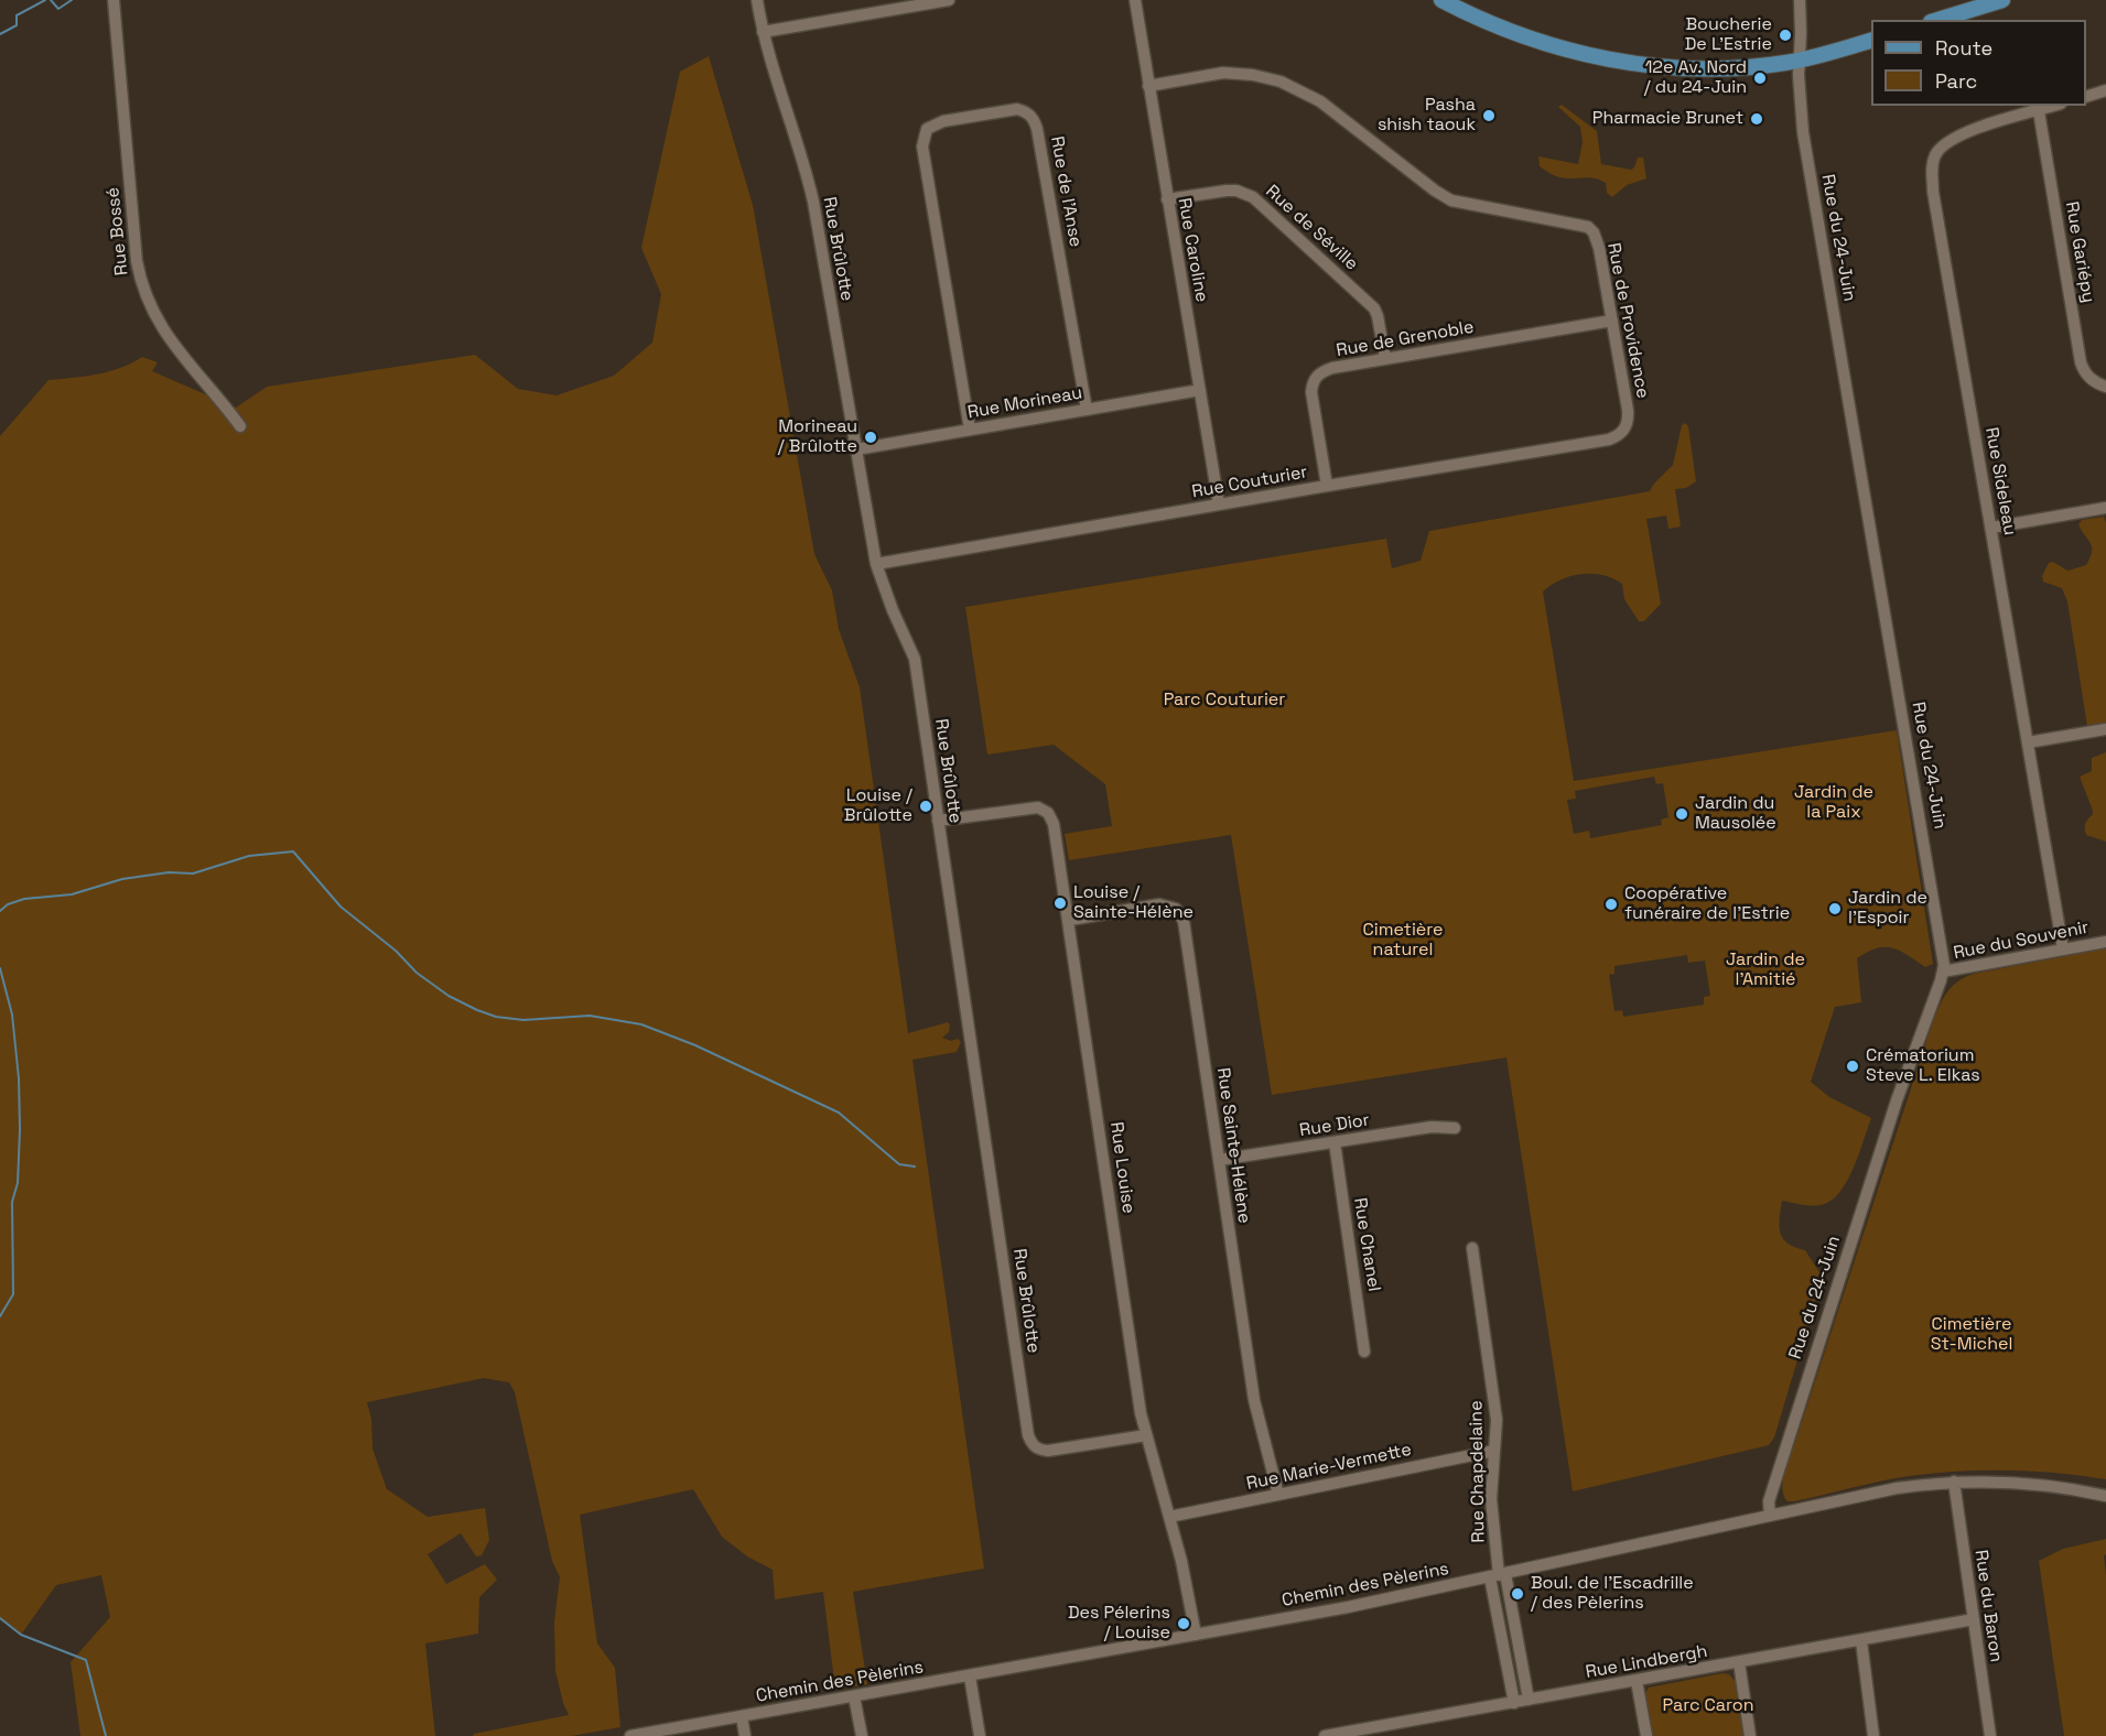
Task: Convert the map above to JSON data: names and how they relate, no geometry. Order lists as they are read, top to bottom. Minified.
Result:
{"streets":{"street":["Rue de l'Anse","Rue de Séville","Rue Bossé","Rue du 24-Juin","Rue Brûlotte","Rue Caroline","Rue Gariépy","Rue de Providence","Rue de Grenoble","Rue Morineau","Rue Sideleau","Rue Couturier","Rue du Souvenir","Rue Dior","Rue Sainte-Hélène","Rue Louise","Rue Chanel","Rue Marie-Vermette","Rue Chapdelaine","Chemin des Pèlerins","Rue du Baron","Rue Lindbergh"]},"crossings":[["Rue de l'Anse","Rue Morineau"],["Rue de Séville","Rue Caroline"],["Rue de Séville","Rue de Grenoble"],["Rue du 24-Juin","Rue du Souvenir"],["Rue du 24-Juin","Chemin des Pèlerins"],["Rue Brûlotte","Rue Morineau"],["Rue Brûlotte","Rue Couturier"],["Rue Brûlotte","Rue Louise"],["Rue Caroline","Rue de Providence"],["Rue Caroline","Rue Morineau"],["Rue Caroline","Rue Couturier"],["Rue Gariépy","Rue Sideleau"],["Rue de Providence","Rue de Grenoble"],["Rue de Providence","Rue Couturier"],["Rue de Grenoble","Rue Couturier"],["Rue Sideleau","Rue du Souvenir"],["Rue Dior","Rue Sainte-Hélène"],["Rue Dior","Rue Chanel"],["Rue Sainte-Hélène","Rue Louise"],["Rue Sainte-Hélène","Rue Marie-Vermette"],["Rue Louise","Rue Marie-Vermette"],["Rue Louise","Chemin des Pèlerins"],["Rue Marie-Vermette","Rue Chapdelaine"],["Rue Chapdelaine","Chemin des Pèlerins"],["Chemin des Pèlerins","Rue du Baron"],["Rue du Baron","Rue Lindbergh"]],"parks":["Parc Couturier","Jardin de la Paix","Cimetière naturel","Jardin de l'Amitié","Cimetière St-Michel","Parc Caron"],"places":["Boucherie De L’Estrie","12e Av. Nord / du 24-Juin","Pasha shish taouk","Pharmacie Brunet","Morineau / Brûlotte","Louise / Brûlotte","Jardin du Mausolée","Louise / Sainte-Hélène","Coopérative funéraire de l'Estrie","Jardin de l'Espoir","Crématorium Steve L. Elkas","Boul. de l'Escadrille / des Pèlerins","Des Pélerins / Louise"],"legend":["Route","Parc"]}
